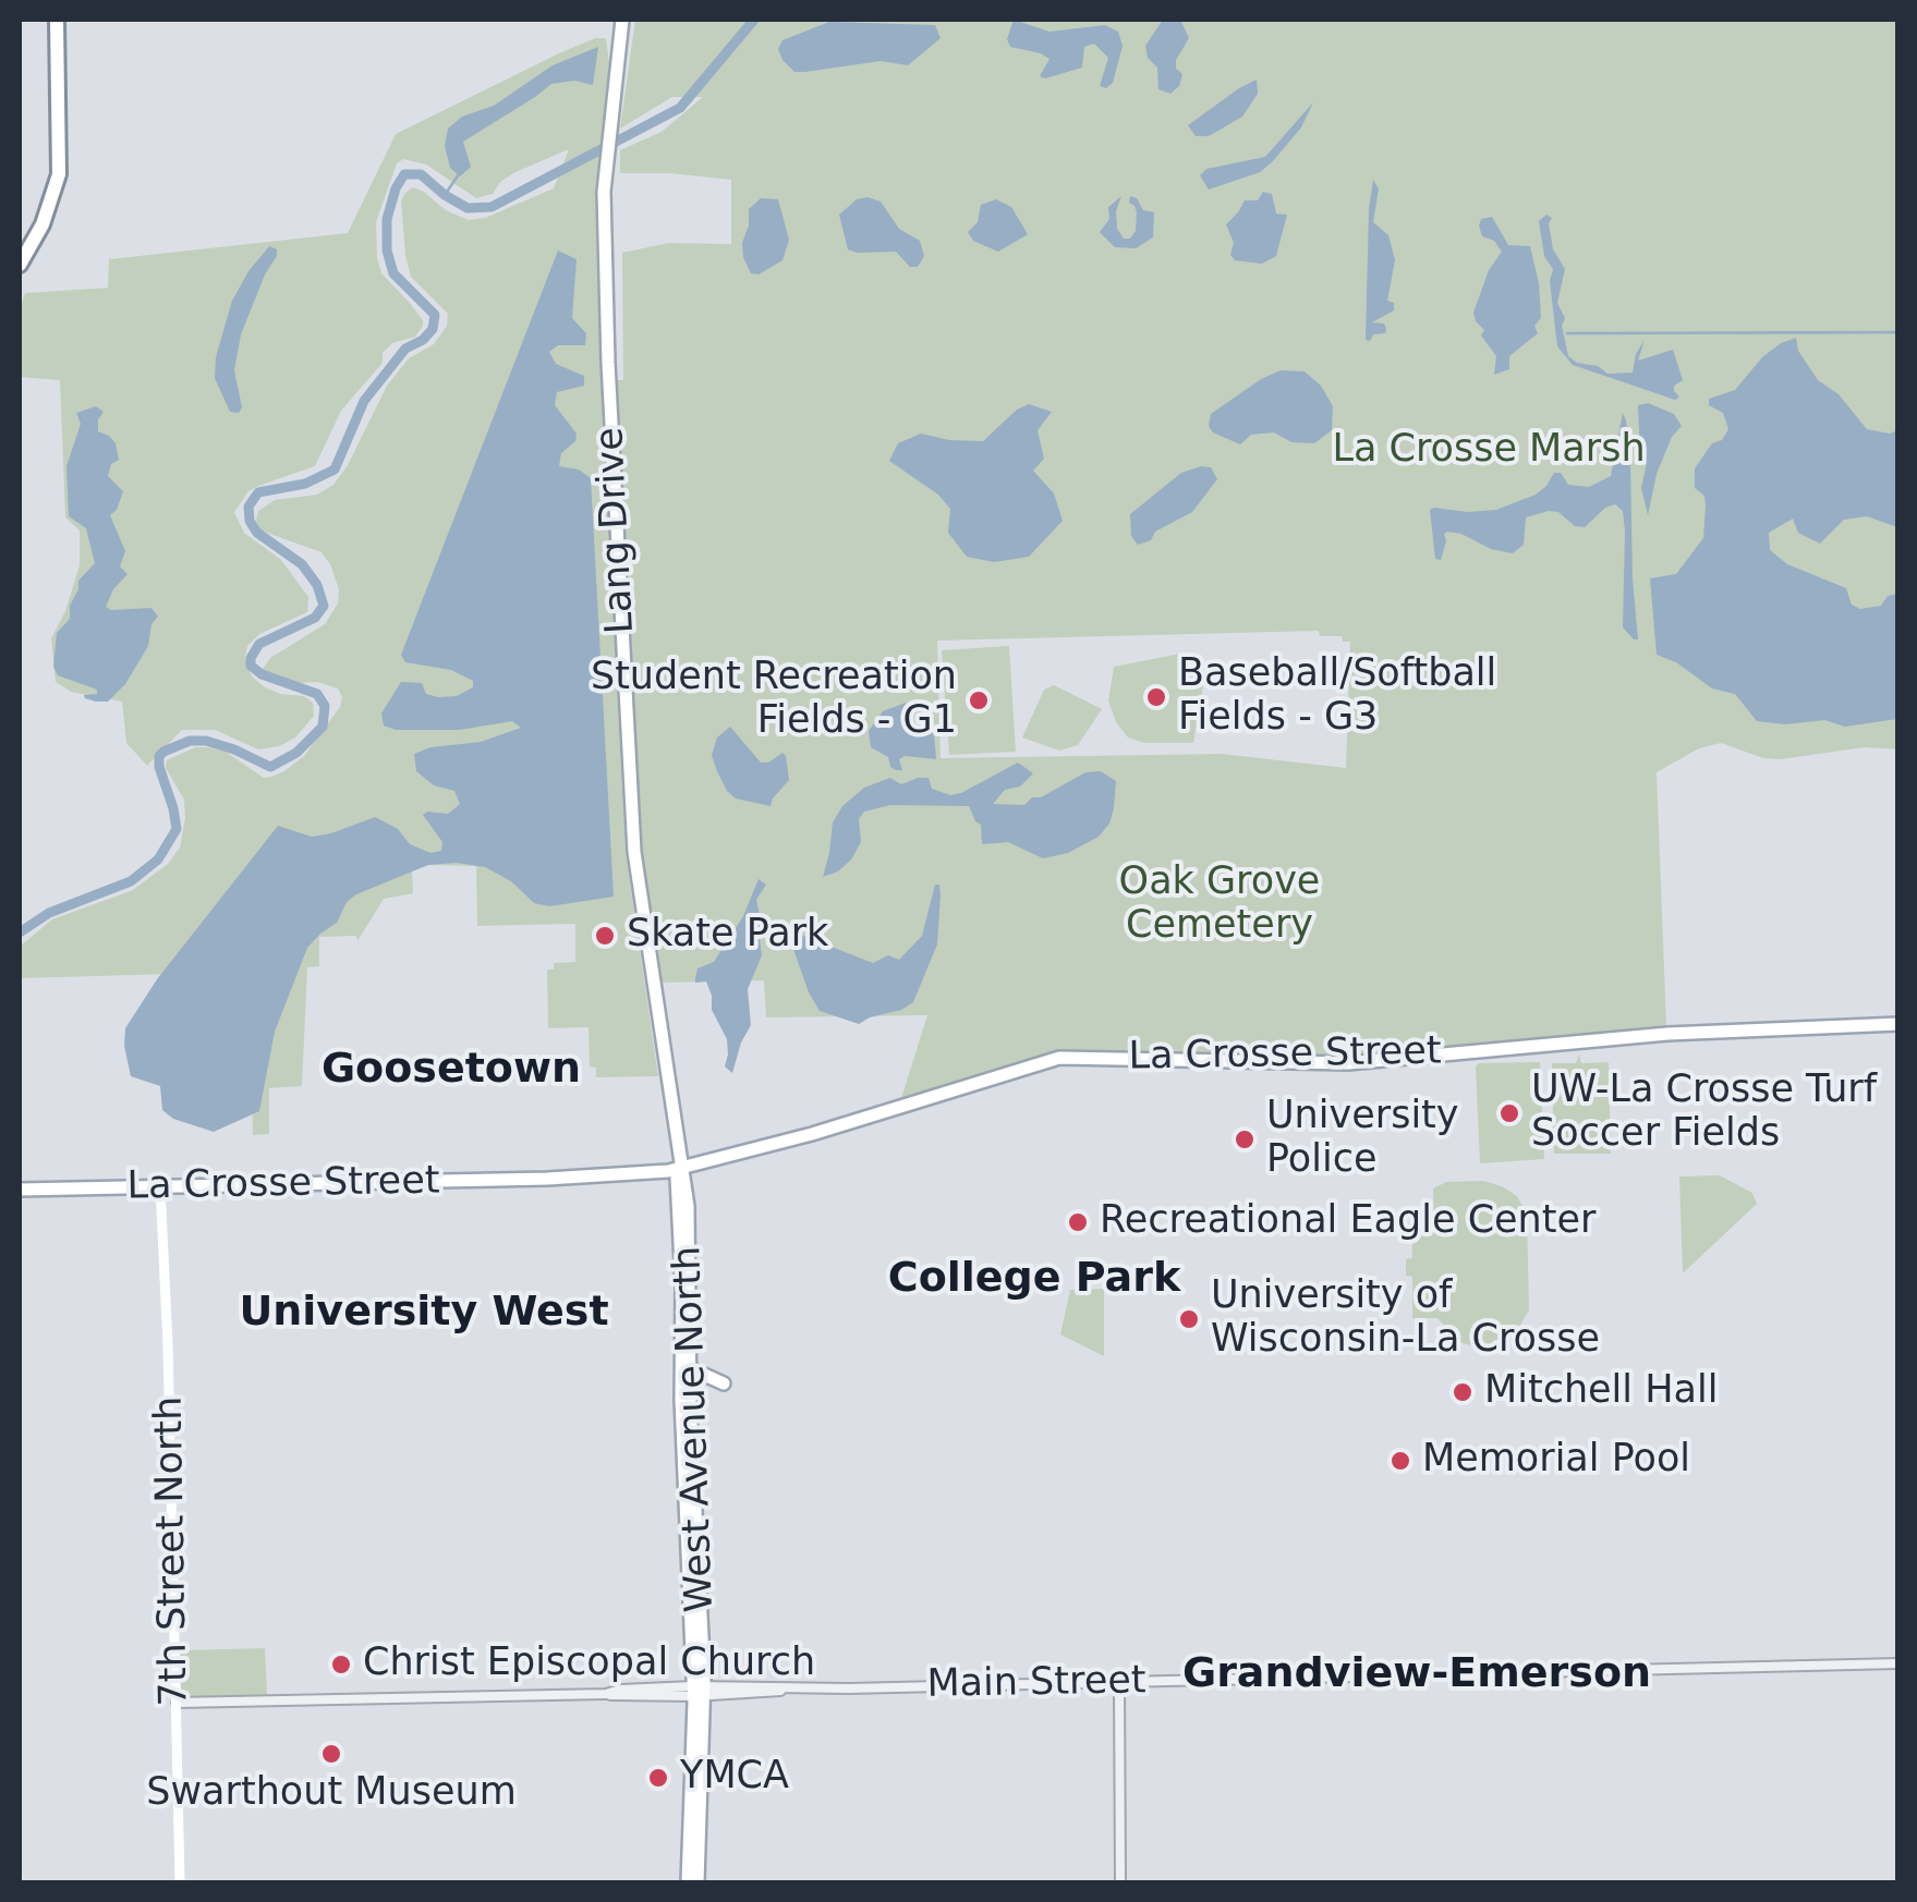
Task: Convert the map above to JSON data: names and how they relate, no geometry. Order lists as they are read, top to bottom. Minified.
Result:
{"streets":{"main road":["Lang Drive","La Crosse Street","West Avenue North","7th Street North"],"street":["Main Street"]},"crossings":[["Lang Drive","La Crosse Street"],["Lang Drive","West Avenue North"],["La Crosse Street","West Avenue North"],["La Crosse Street","7th Street North"],["West Avenue North","Main Street"],["7th Street North","Main Street"]],"districts":["Goosetown","College Park","University West","Grandview-Emerson"],"parks":["La Crosse Marsh","Oak Grove Cemetery"],"places":["Baseball/Softball Fields - G3","Student Recreation Fields - G1","Skate Park","UW-La Crosse Turf Soccer Fields","University Police","Recreational Eagle Center","University of Wisconsin-La Crosse","Mitchell Hall","Memorial Pool","Christ Episcopal Church","Swarthout Museum","YMCA"]}
